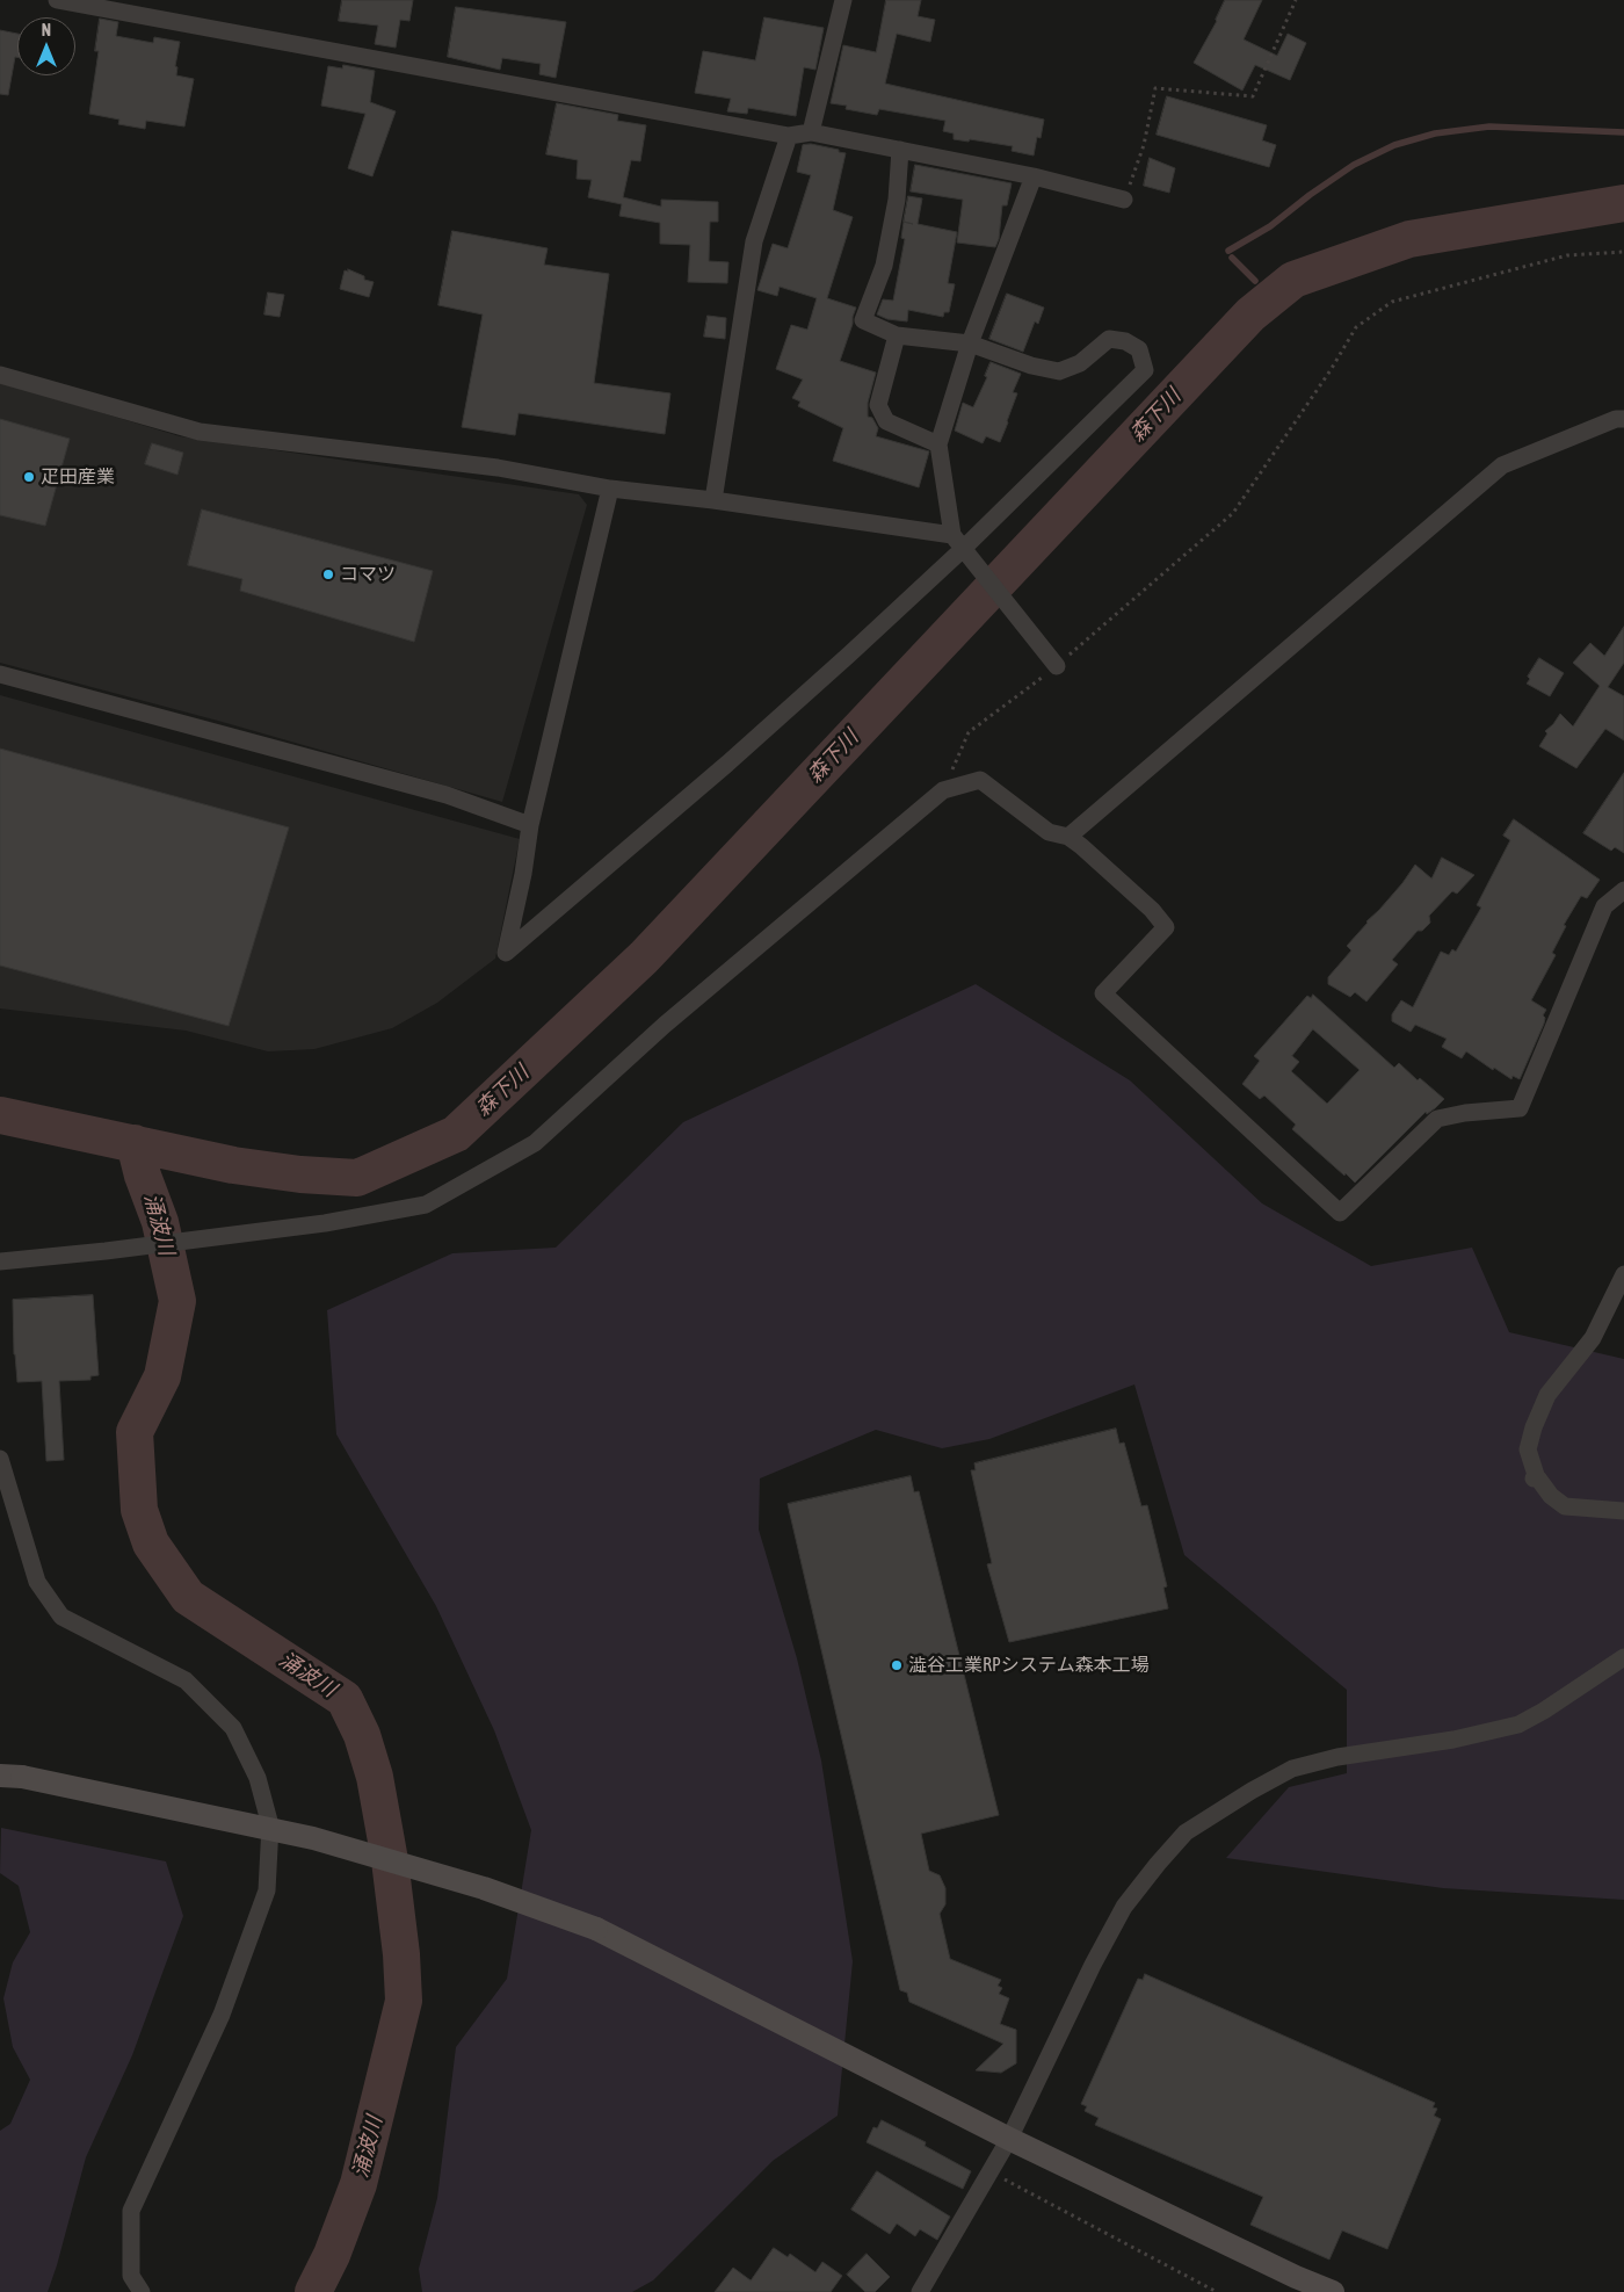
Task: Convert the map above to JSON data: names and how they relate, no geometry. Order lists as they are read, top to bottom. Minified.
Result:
{"water":["森下川","涌波川"],"places":["疋田産業","コマツ","澁谷工業RPシステム森本工場"],"north":"top"}
